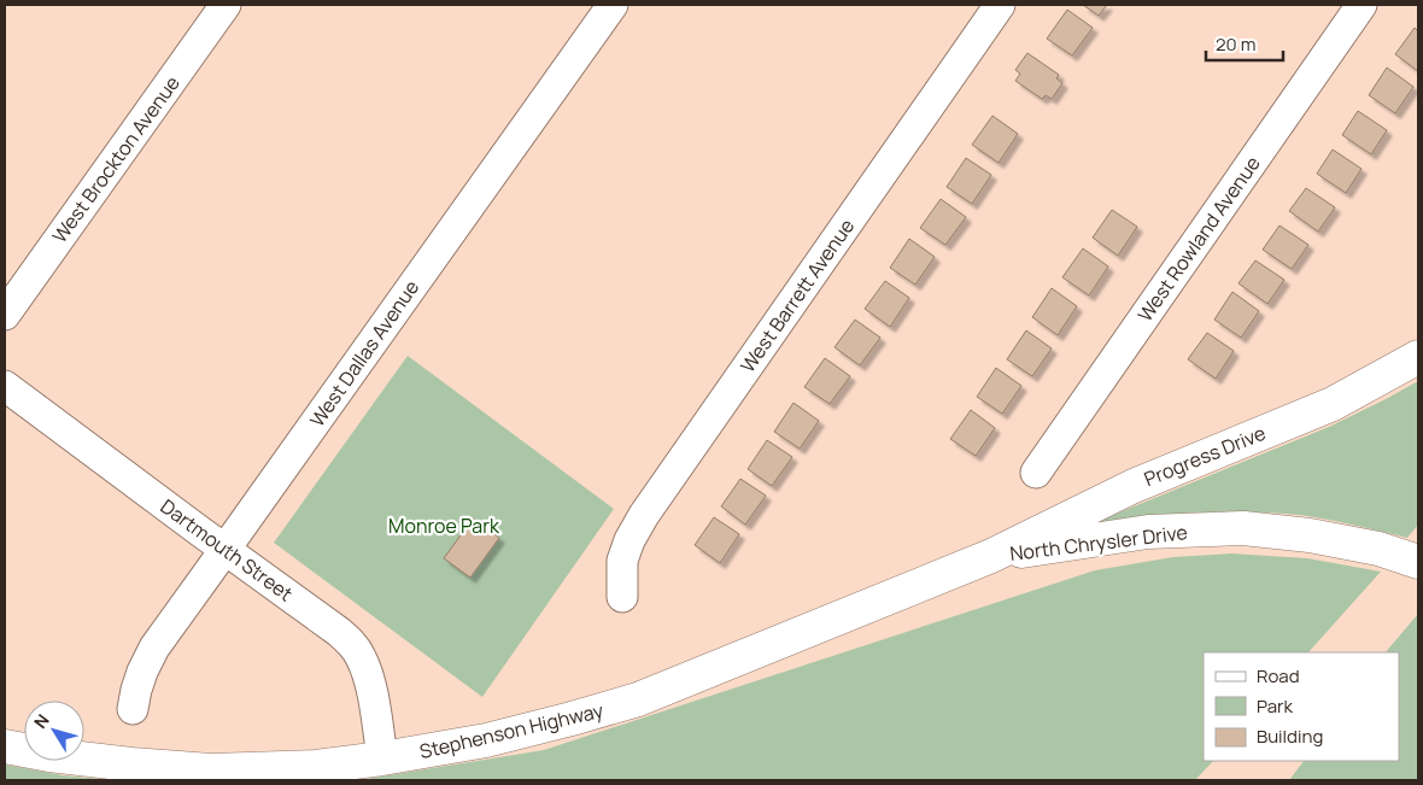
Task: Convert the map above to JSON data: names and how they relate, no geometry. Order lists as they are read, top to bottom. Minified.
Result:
{"streets":{"main road":["Progress Drive","North Chrysler Drive","Stephenson Highway"],"street":["West Brockton Avenue","West Rowland Avenue","West Barrett Avenue","West Dallas Avenue","Dartmouth Street"]},"crossings":[["West Dallas Avenue","Dartmouth Street"],["Progress Drive","North Chrysler Drive"],["Progress Drive","Stephenson Highway"],["North Chrysler Drive","Stephenson Highway"],["Dartmouth Street","Stephenson Highway"]],"parks":["Monroe Park"],"legend":["Road","Park","Building"],"scale_bar":"20 m","north":"top left"}
